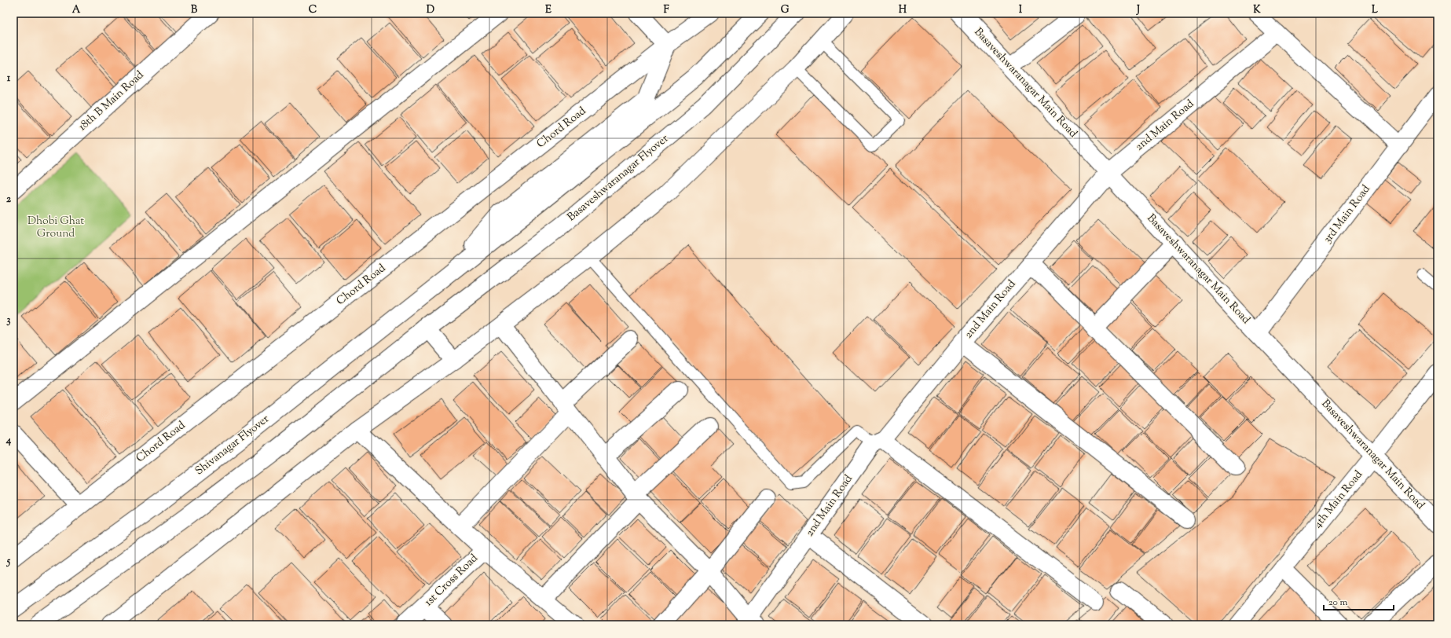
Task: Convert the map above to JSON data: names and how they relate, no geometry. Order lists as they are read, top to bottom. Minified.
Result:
{"streets":{"street":["Basaveshwaranagar Main Road","18th B Main Road","2nd Main Road","Chord Road","Basaveshwaranagar Flyover","3rd Main Road","Shivanagar Flyover","4th Main Road","1st Cross Road"]},"crossings":[["Basaveshwaranagar Main Road","2nd Main Road"],["Basaveshwaranagar Main Road","3rd Main Road"],["Basaveshwaranagar Main Road","4th Main Road"]],"parks":["Dhobi Ghat Ground"],"scale_bar":"20 m","grid":{"columns":["A","B","C","D","E","F","G","H","I","J","K","L"],"rows":["1","2","3","4","5"]}}
